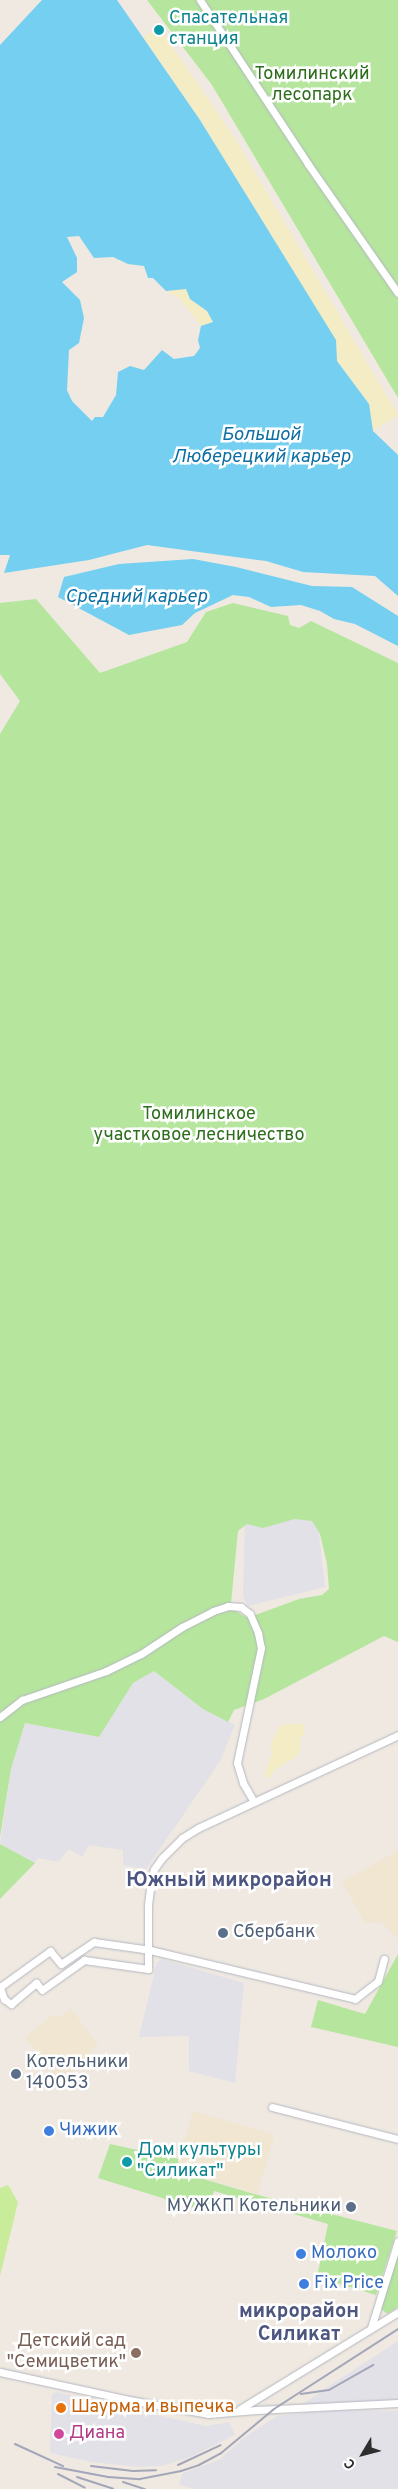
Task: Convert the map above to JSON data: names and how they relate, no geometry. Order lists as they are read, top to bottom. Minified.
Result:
{"districts":["Южный микрорайон","микрорайон Силикат"],"water":["Большой Люберецкий карьер","Средний карьер"],"parks":["Томилинский лесопарк","Томилинское участковое лесничество"],"places":["Спасательная станция","Сбербанк","Котельники 140053","Чижик","Дом культуры \"Силикат\"","МУЖКП Котельники","Молоко","Fix Price","Детский сад \"Семицветик\"","Шаурма и выпечка","Диана"],"north":"bottom left"}
